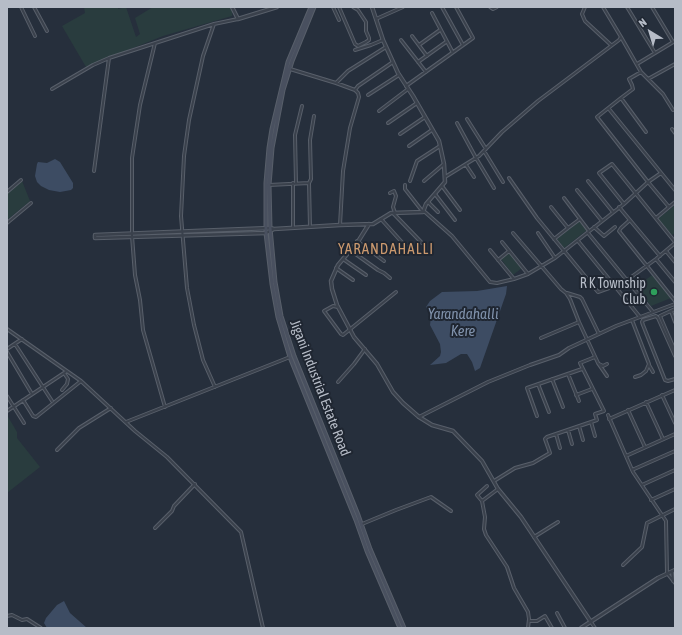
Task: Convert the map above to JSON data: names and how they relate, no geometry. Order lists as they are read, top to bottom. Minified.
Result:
{"streets":{"main road":["Jigani Industrial Estate Road"]},"districts":["YARANDAHALLI"],"water":["Yarandahalli Kere"],"places":["R K Township Club"],"north":"top left"}
